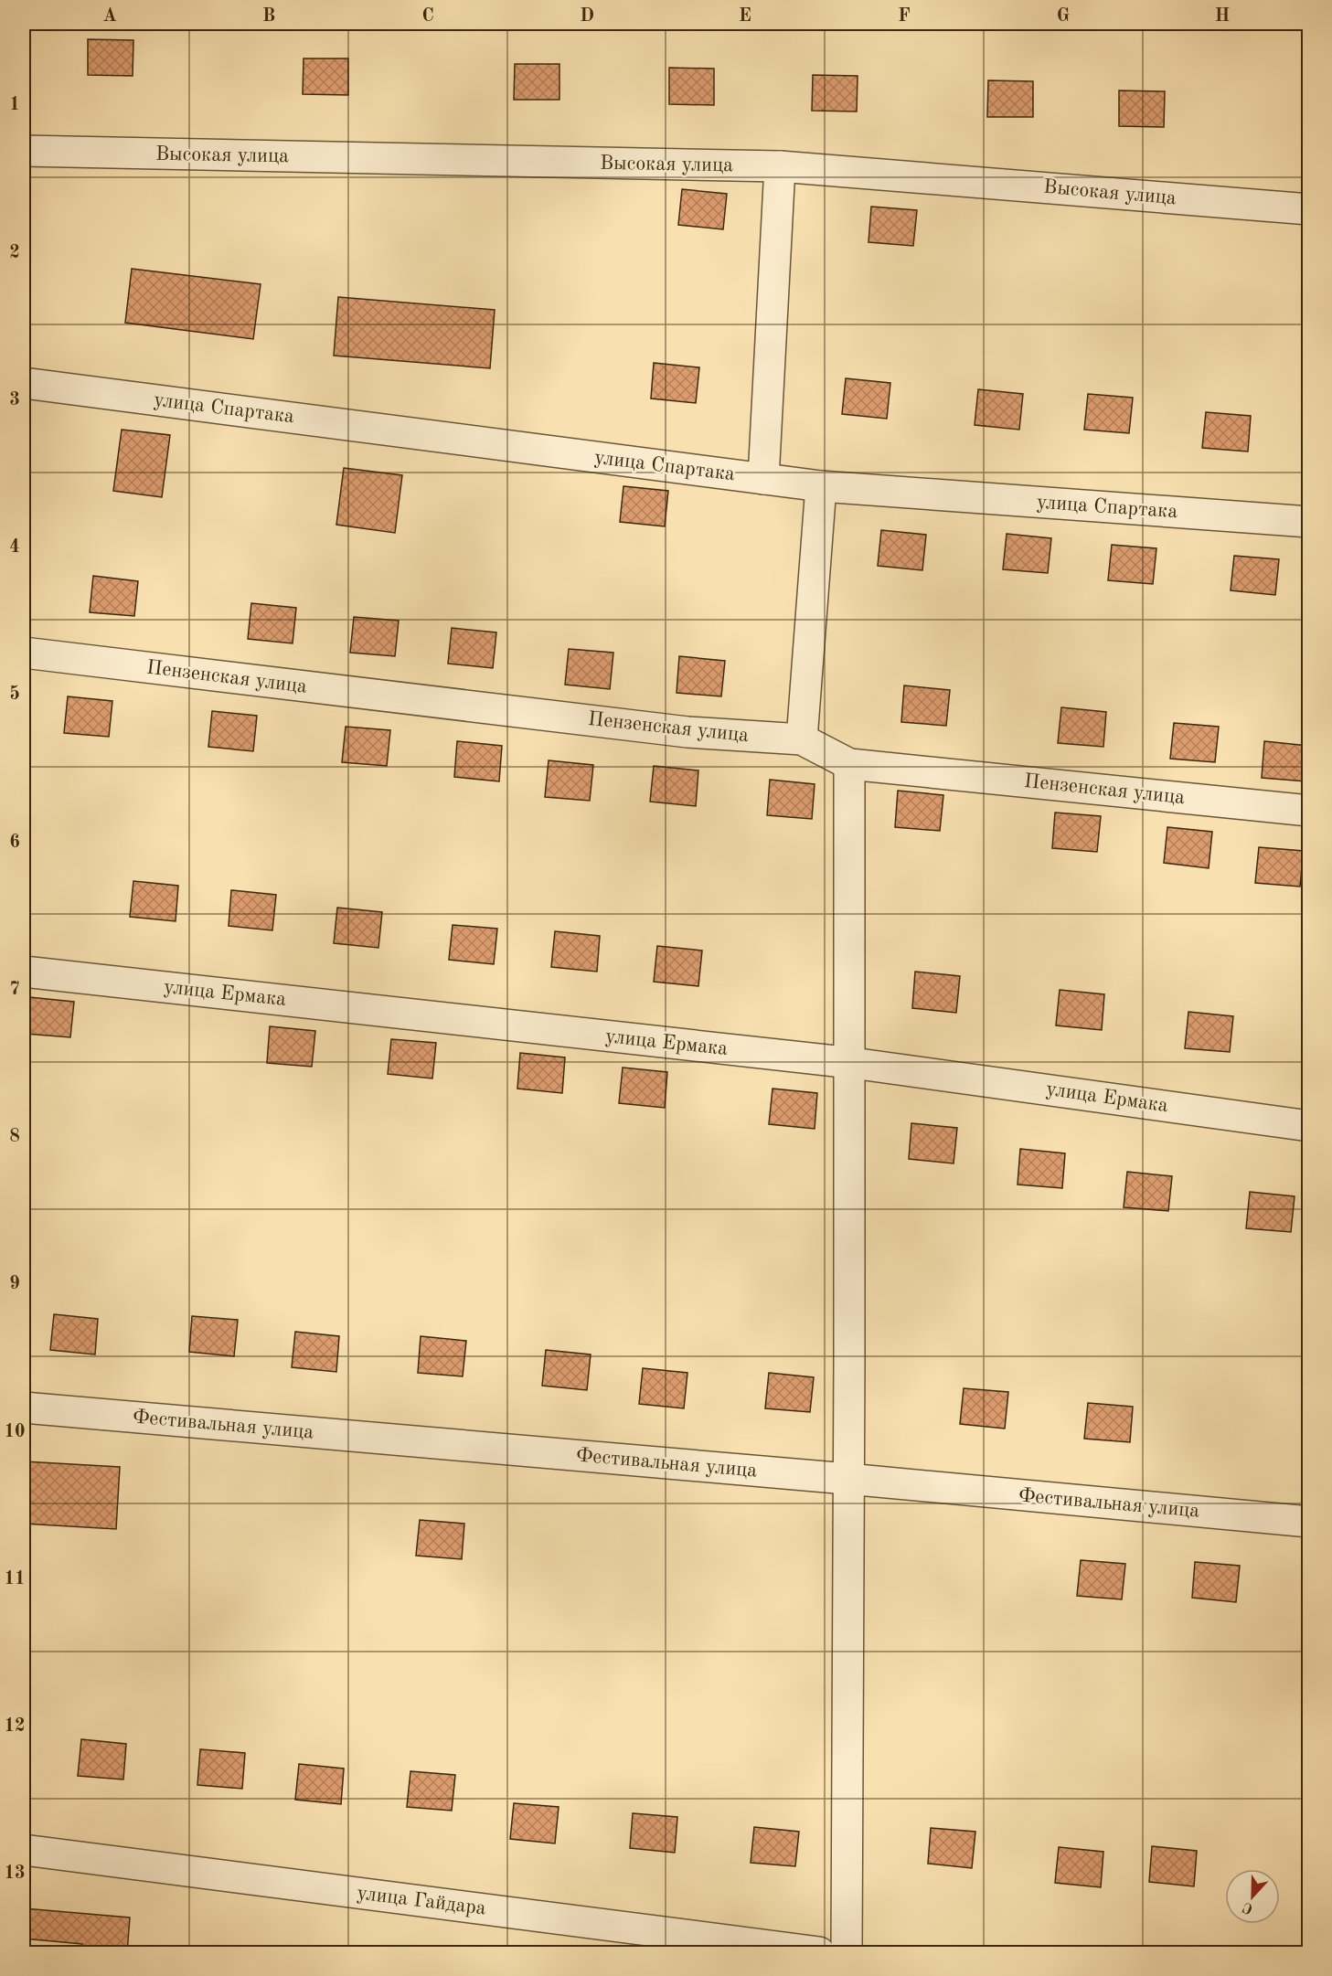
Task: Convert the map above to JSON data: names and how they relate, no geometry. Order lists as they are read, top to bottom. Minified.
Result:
{"streets":{"street":["Высокая улица","улица Спартака","Пензенская улица","улица Ермака","Фестивальная улица","улица Гайдара"]},"north":"bottom","grid":{"columns":["A","B","C","D","E","F","G","H"],"rows":["1","2","3","4","5","6","7","8","9","10","11","12","13"]}}
